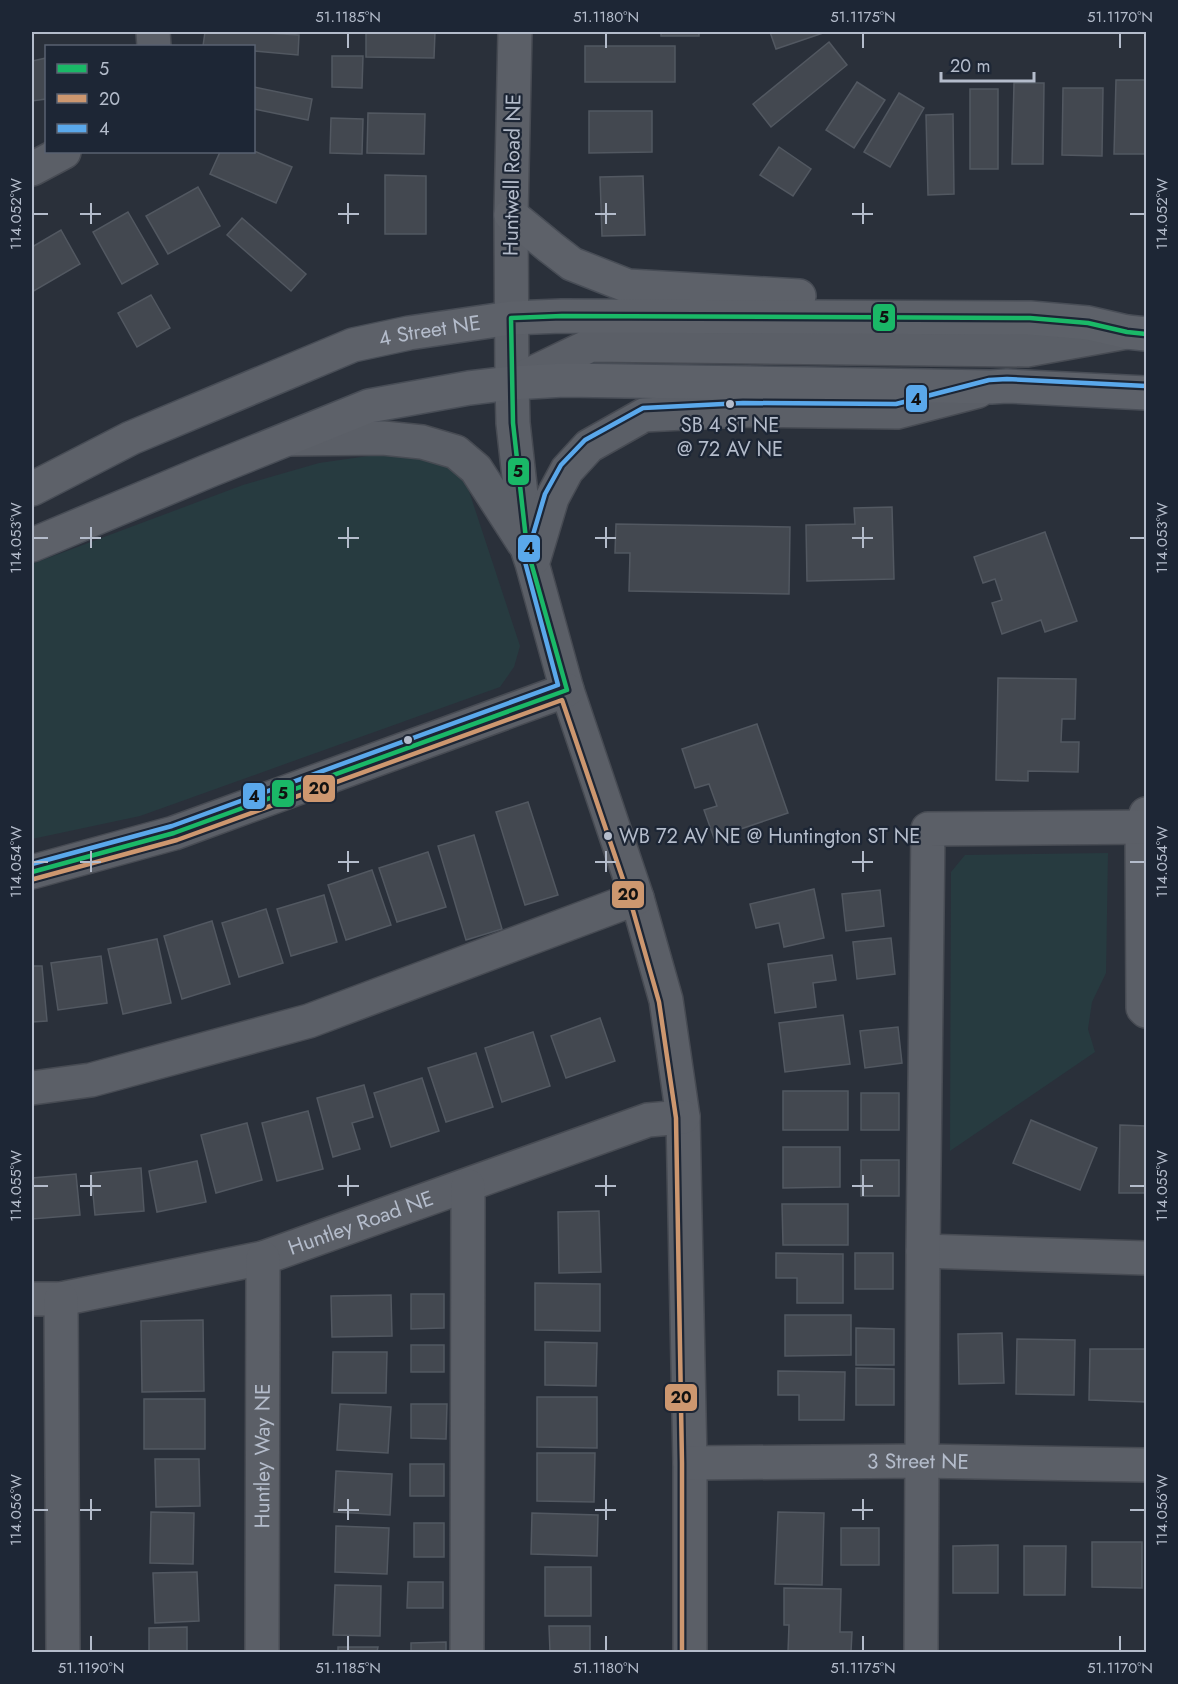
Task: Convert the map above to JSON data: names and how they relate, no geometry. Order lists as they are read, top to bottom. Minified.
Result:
{"streets":{"main road":["4 Street NE"],"street":["Huntwell Road NE","Huntley Road NE","Huntley Way NE","3 Street NE"]},"crossings":[["Huntwell Road NE","4 Street NE"],["Huntley Road NE","Huntley Way NE"]],"places":["SB 4 ST NE @ 72 AV NE","WB 72 AV NE @ Huntington ST NE"],"lines":["transit line 5","transit line 4","transit line 20"],"legend":["5","20","4"],"scale_bar":"20 m","coordinates":["51.1185°N","51.1180°N","51.1175°N","51.1170°N","114.052°W","114.053°W","114.054°W","114.055°W","114.056°W","51.1190°N"]}
